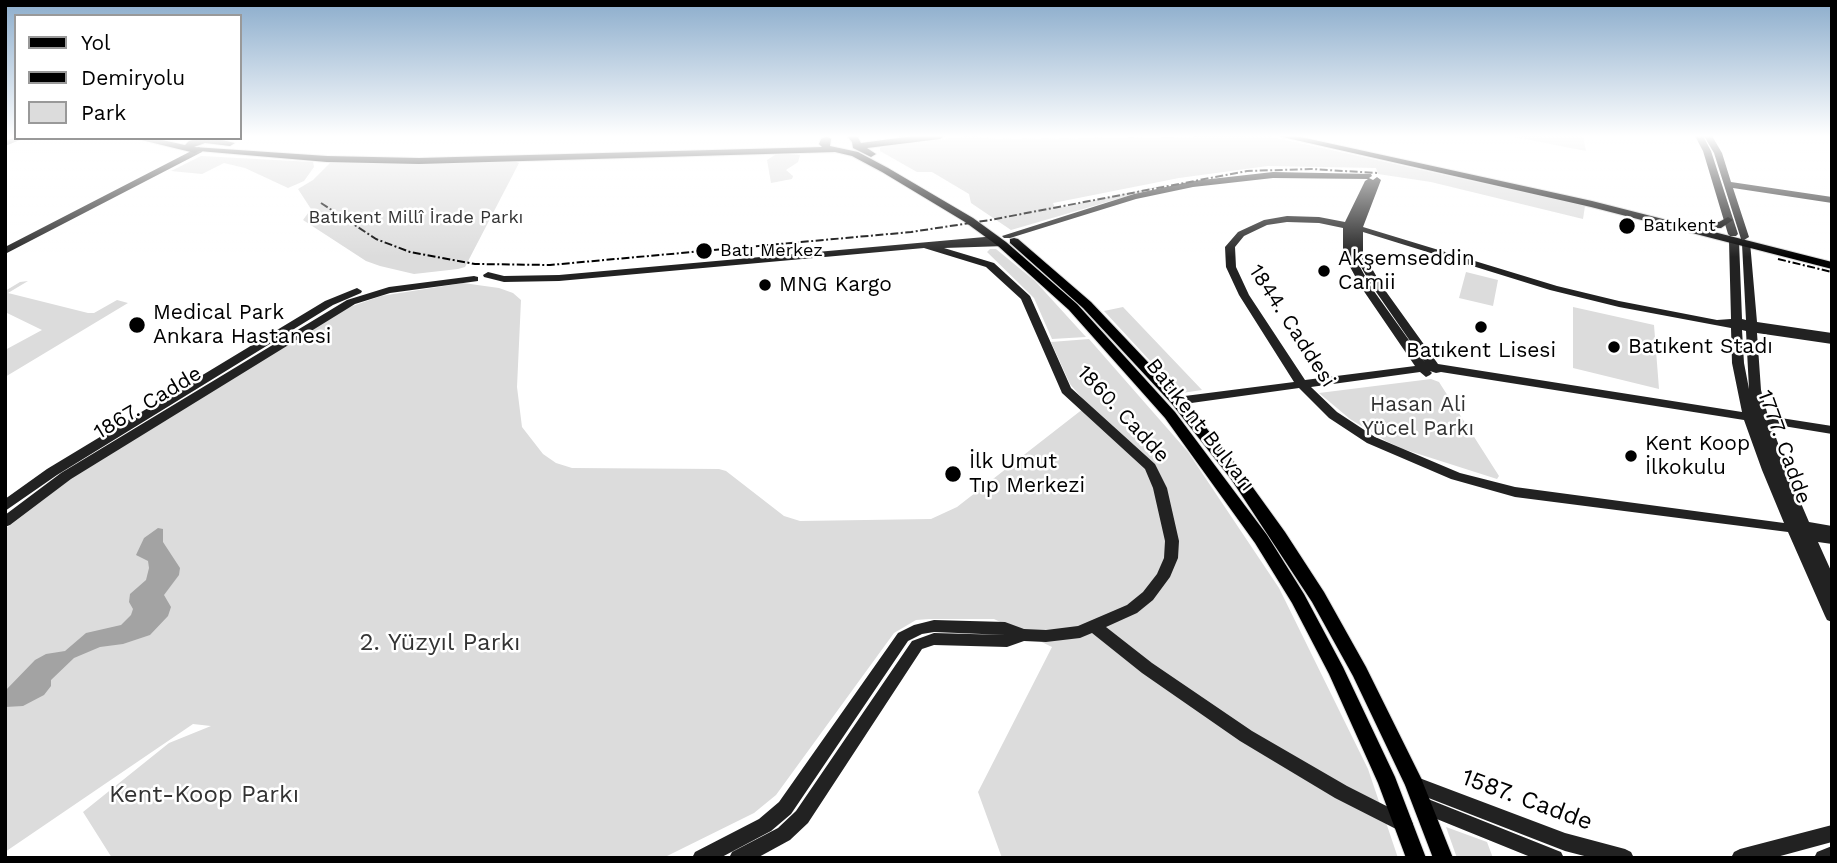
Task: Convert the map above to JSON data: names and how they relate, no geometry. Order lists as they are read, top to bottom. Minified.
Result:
{"streets":{"main road":["1867. Cadde","Batıkent Bulvarı","1587. Cadde"],"street":["1844. Caddesi","1860. Cadde","1777. Cadde"]},"crossings":[["1844. Caddesi","1867. Cadde"],["1844. Caddesi","1777. Cadde"],["1867. Cadde","1860. Cadde"],["1867. Cadde","Batıkent Bulvarı"],["Batıkent Bulvarı","1587. Cadde"]],"parks":["Batıkent Millî İrade Parkı","Hasan Ali Yücel Parkı","2. Yüzyıl Parkı","Kent-Koop Parkı"],"places":["Batıkent","Batı Merkez","Akşemseddin Camii","MNG Kargo","Medical Park Ankara Hastanesi","Batıkent Lisesi","Batıkent Stadı","Kent Koop İlkokulu","İlk Umut Tıp Merkezi"],"legend":["Yol","Demiryolu","Park"]}
